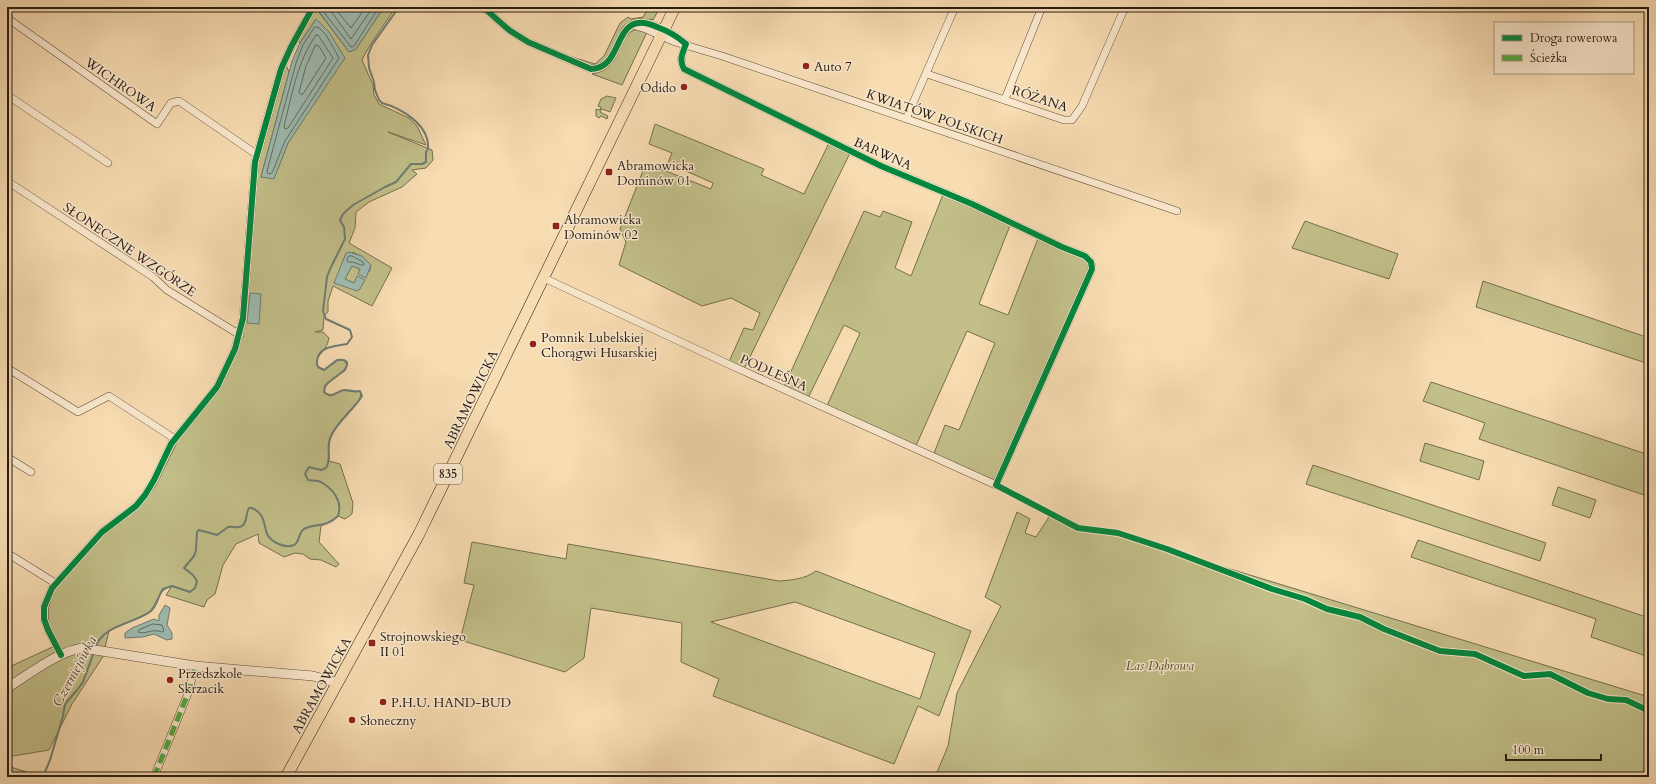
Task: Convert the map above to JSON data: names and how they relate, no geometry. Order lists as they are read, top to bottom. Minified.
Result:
{"streets":{"main road":["ABRAMOWICKA","835"],"street":["WICHROWA","RÓŻANA","KWIATÓW POLSKICH","BARWNA","SŁONECZNE WZGÓRZE","PODLEŚNA"]},"crossings":[["KWIATÓW POLSKICH","BARWNA"],["KWIATÓW POLSKICH","ABRAMOWICKA"],["KWIATÓW POLSKICH","835"],["BARWNA","PODLEŚNA"],["PODLEŚNA","ABRAMOWICKA"],["ABRAMOWICKA","835"]],"water":["Czerniejówka"],"parks":["Las Dąbrowa"],"places":{"other":["Auto 7","Odido","Pomnik Lubelskiej Chorągwi Husarskiej","Przedszkole Skrzacik","P.H.U. HAND-BUD","Słoneczny"],"transit":["Abramowicka Dominów 01","Abramowicka Dominów 02","Strojnowskiego II 01"]},"legend":["Droga rowerowa","Ścieżka"],"scale_bar":"100 m"}
